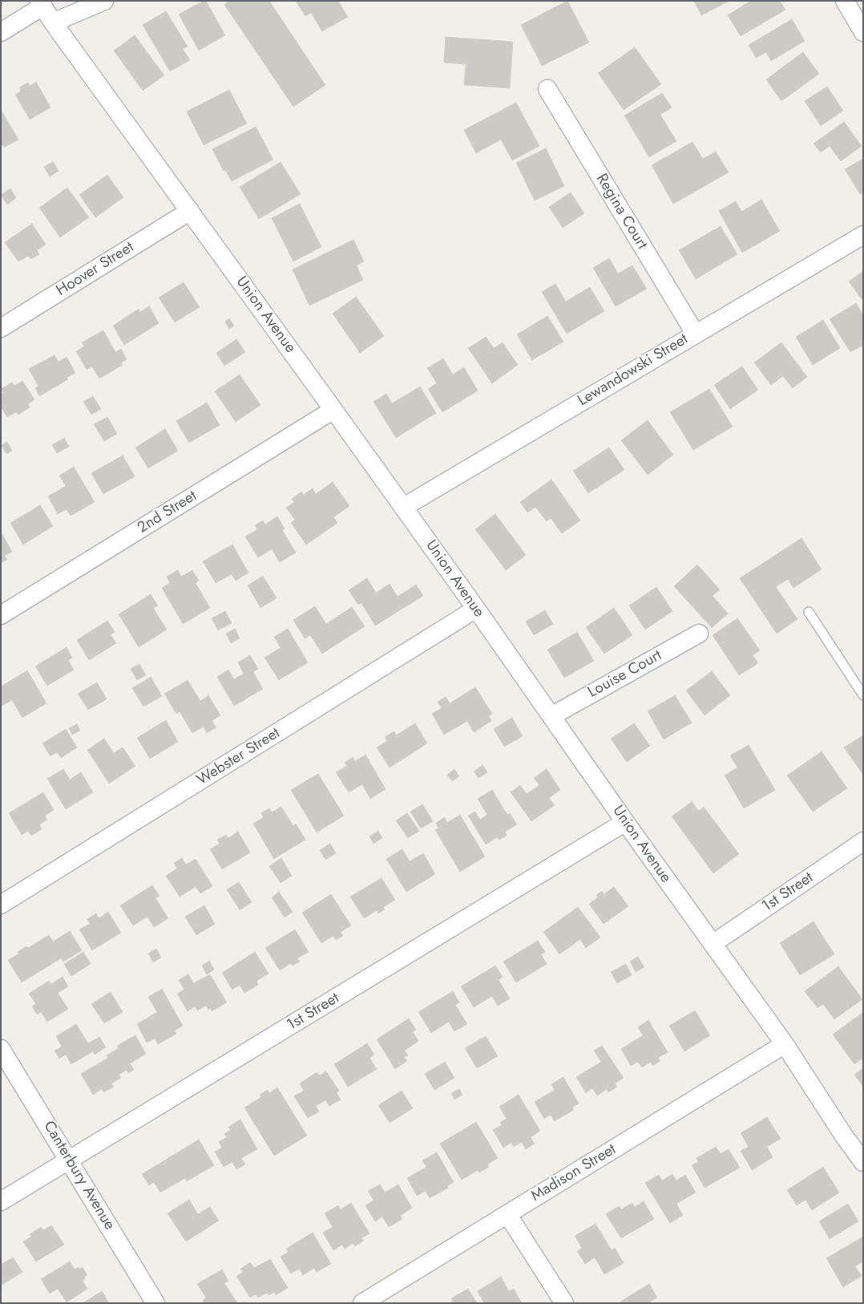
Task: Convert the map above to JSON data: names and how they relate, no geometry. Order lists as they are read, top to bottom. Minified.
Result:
{"streets":{"street":["Regina Court","Hoover Street","Union Avenue","Lewandowski Street","2nd Street","Louise Court","Webster Street","1st Street","Madison Street","Canterbury Avenue"]},"crossings":[["Regina Court","Lewandowski Street"],["Hoover Street","Union Avenue"],["Union Avenue","Lewandowski Street"],["Union Avenue","2nd Street"],["Union Avenue","Louise Court"],["Union Avenue","Webster Street"],["Union Avenue","1st Street"],["Union Avenue","Madison Street"],["1st Street","Canterbury Avenue"]]}
